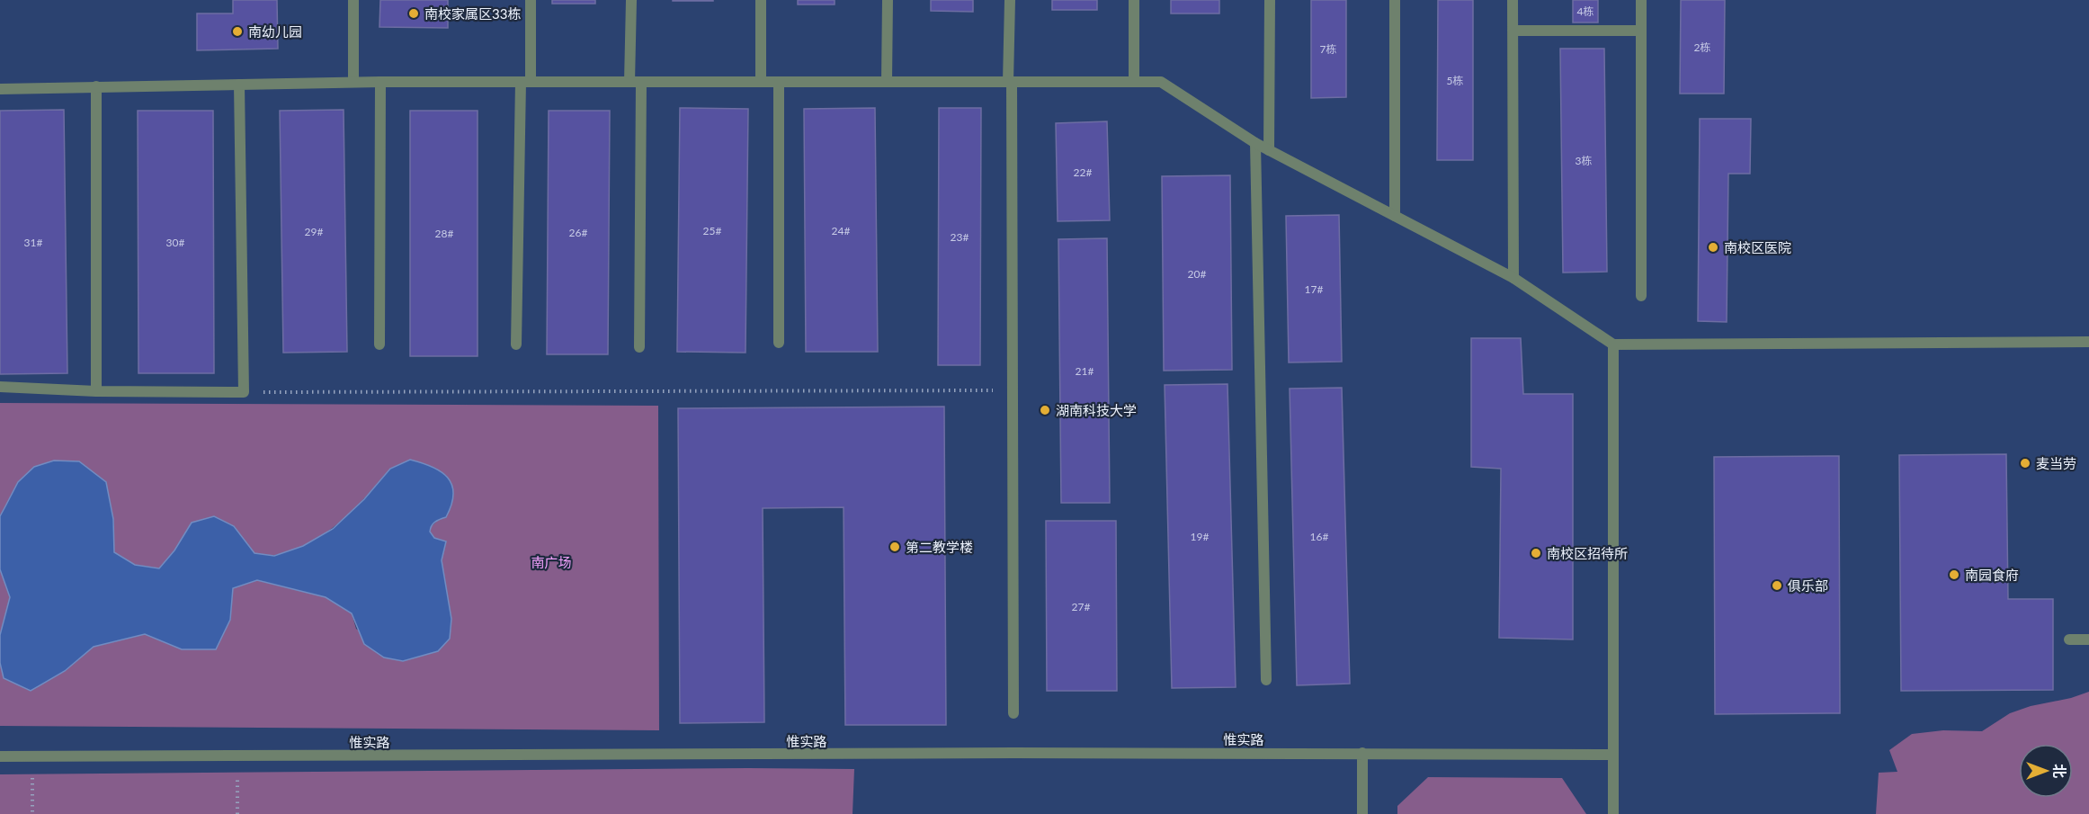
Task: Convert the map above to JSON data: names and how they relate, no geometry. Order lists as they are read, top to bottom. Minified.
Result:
{"streets":{"street":["惟实路"]},"parks":["南广场"],"places":["南校家属区33栋","南幼儿园","南校区医院","湖南科技大学","麦当劳","第二教学楼","南校区招待所","南园食府","俱乐部"],"house_numbers":["4栋","2栋","7栋","5栋","3栋","22#","25#","24#","29#","26#","28#","23#","31#","30#","20#","17#","21#","19#","16#","27#"],"north":"right"}
